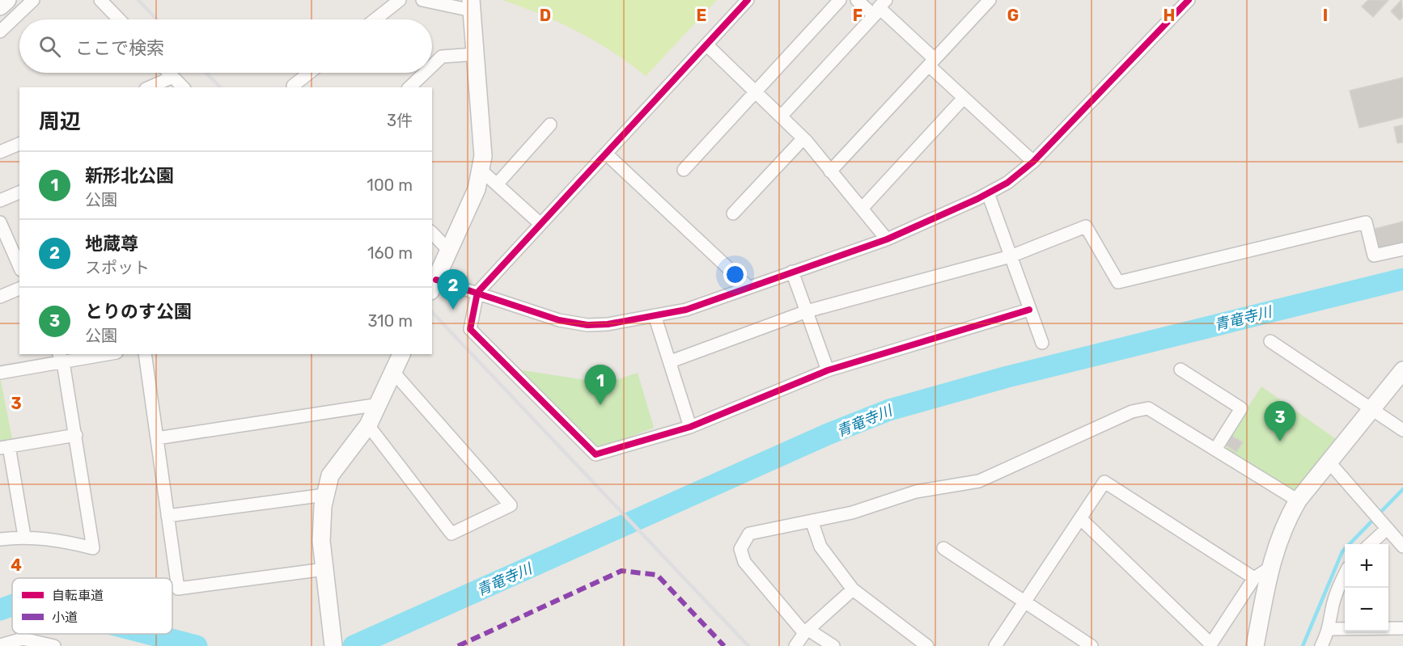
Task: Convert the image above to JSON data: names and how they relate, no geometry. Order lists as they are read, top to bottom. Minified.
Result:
{"water":["青竜寺川"],"legend":["自転車道","小道"],"page":{"search":"ここで検索","heading":["周辺","3件"],"list":[{"mark":"1","name":"新形北公園","note":"公園","value":"100 m"},{"mark":"2","name":"地蔵尊","note":"スポット","value":"160 m"},{"mark":"3","name":"とりのす公園","note":"公園","value":"310 m"}],"pins":["2","1","3"],"map_buttons":["+","−"]},"grid":{"columns":["D","E","F","G","H","I"],"rows":["3","4"]}}
